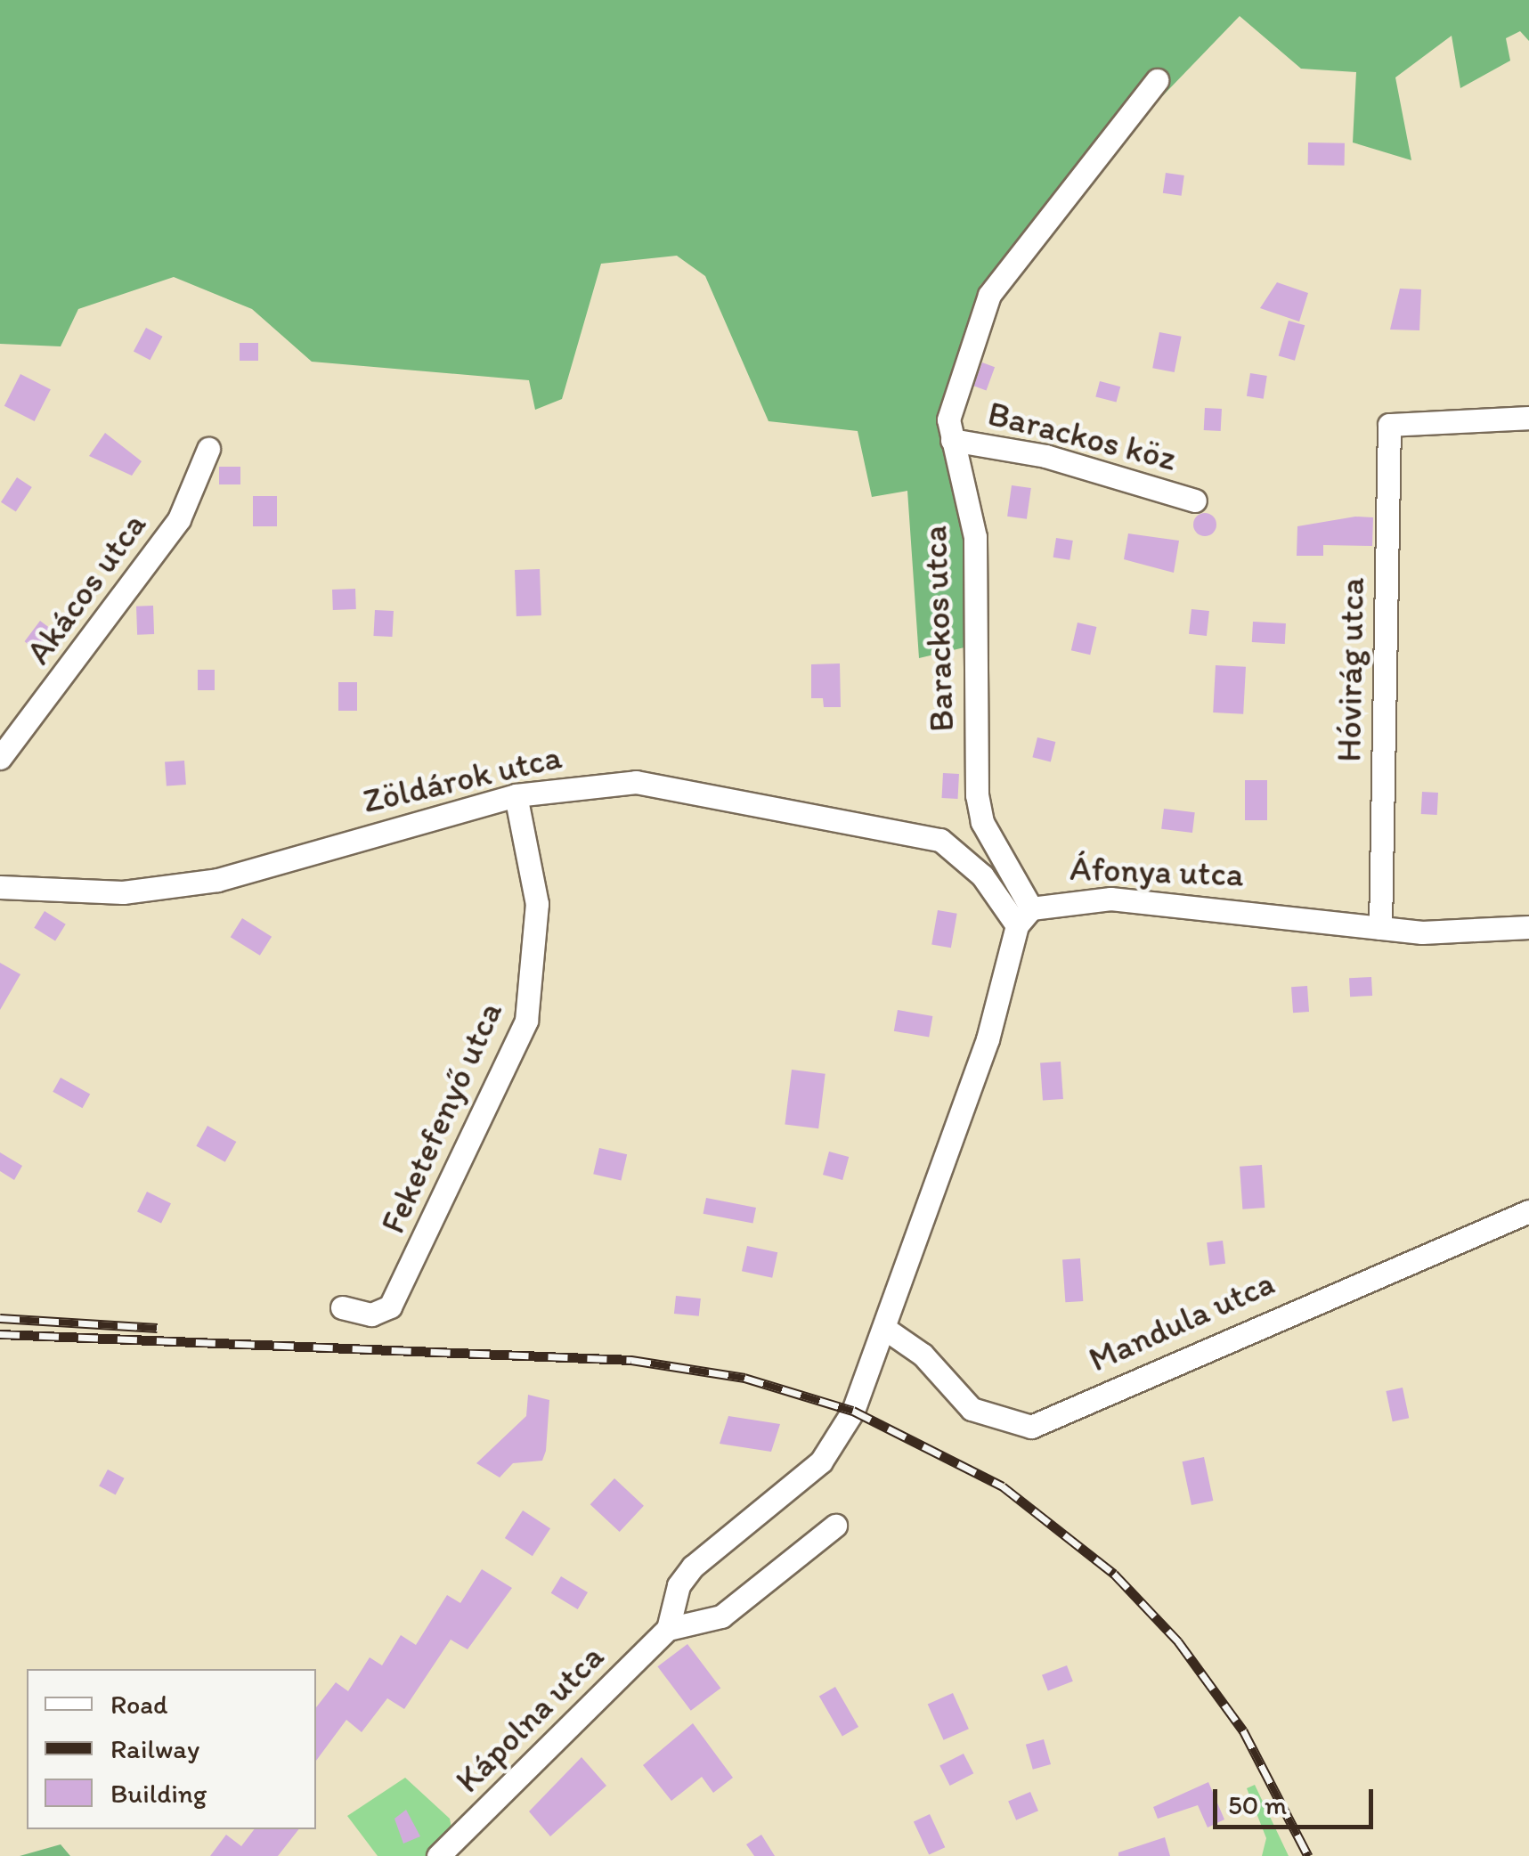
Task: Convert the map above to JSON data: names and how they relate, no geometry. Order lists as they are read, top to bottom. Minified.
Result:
{"streets":{"street":["Barackos köz","Akácos utca","Barackos utca","Hóvirág utca","Zöldárok utca","Áfonya utca","Feketefenyő utca","Mandula utca","Kápolna utca"]},"crossings":[["Barackos köz","Barackos utca"],["Barackos utca","Zöldárok utca"],["Barackos utca","Áfonya utca"],["Hóvirág utca","Áfonya utca"],["Zöldárok utca","Áfonya utca"],["Zöldárok utca","Feketefenyő utca"]],"legend":["Road","Railway","Building"],"scale_bar":"50 m"}
